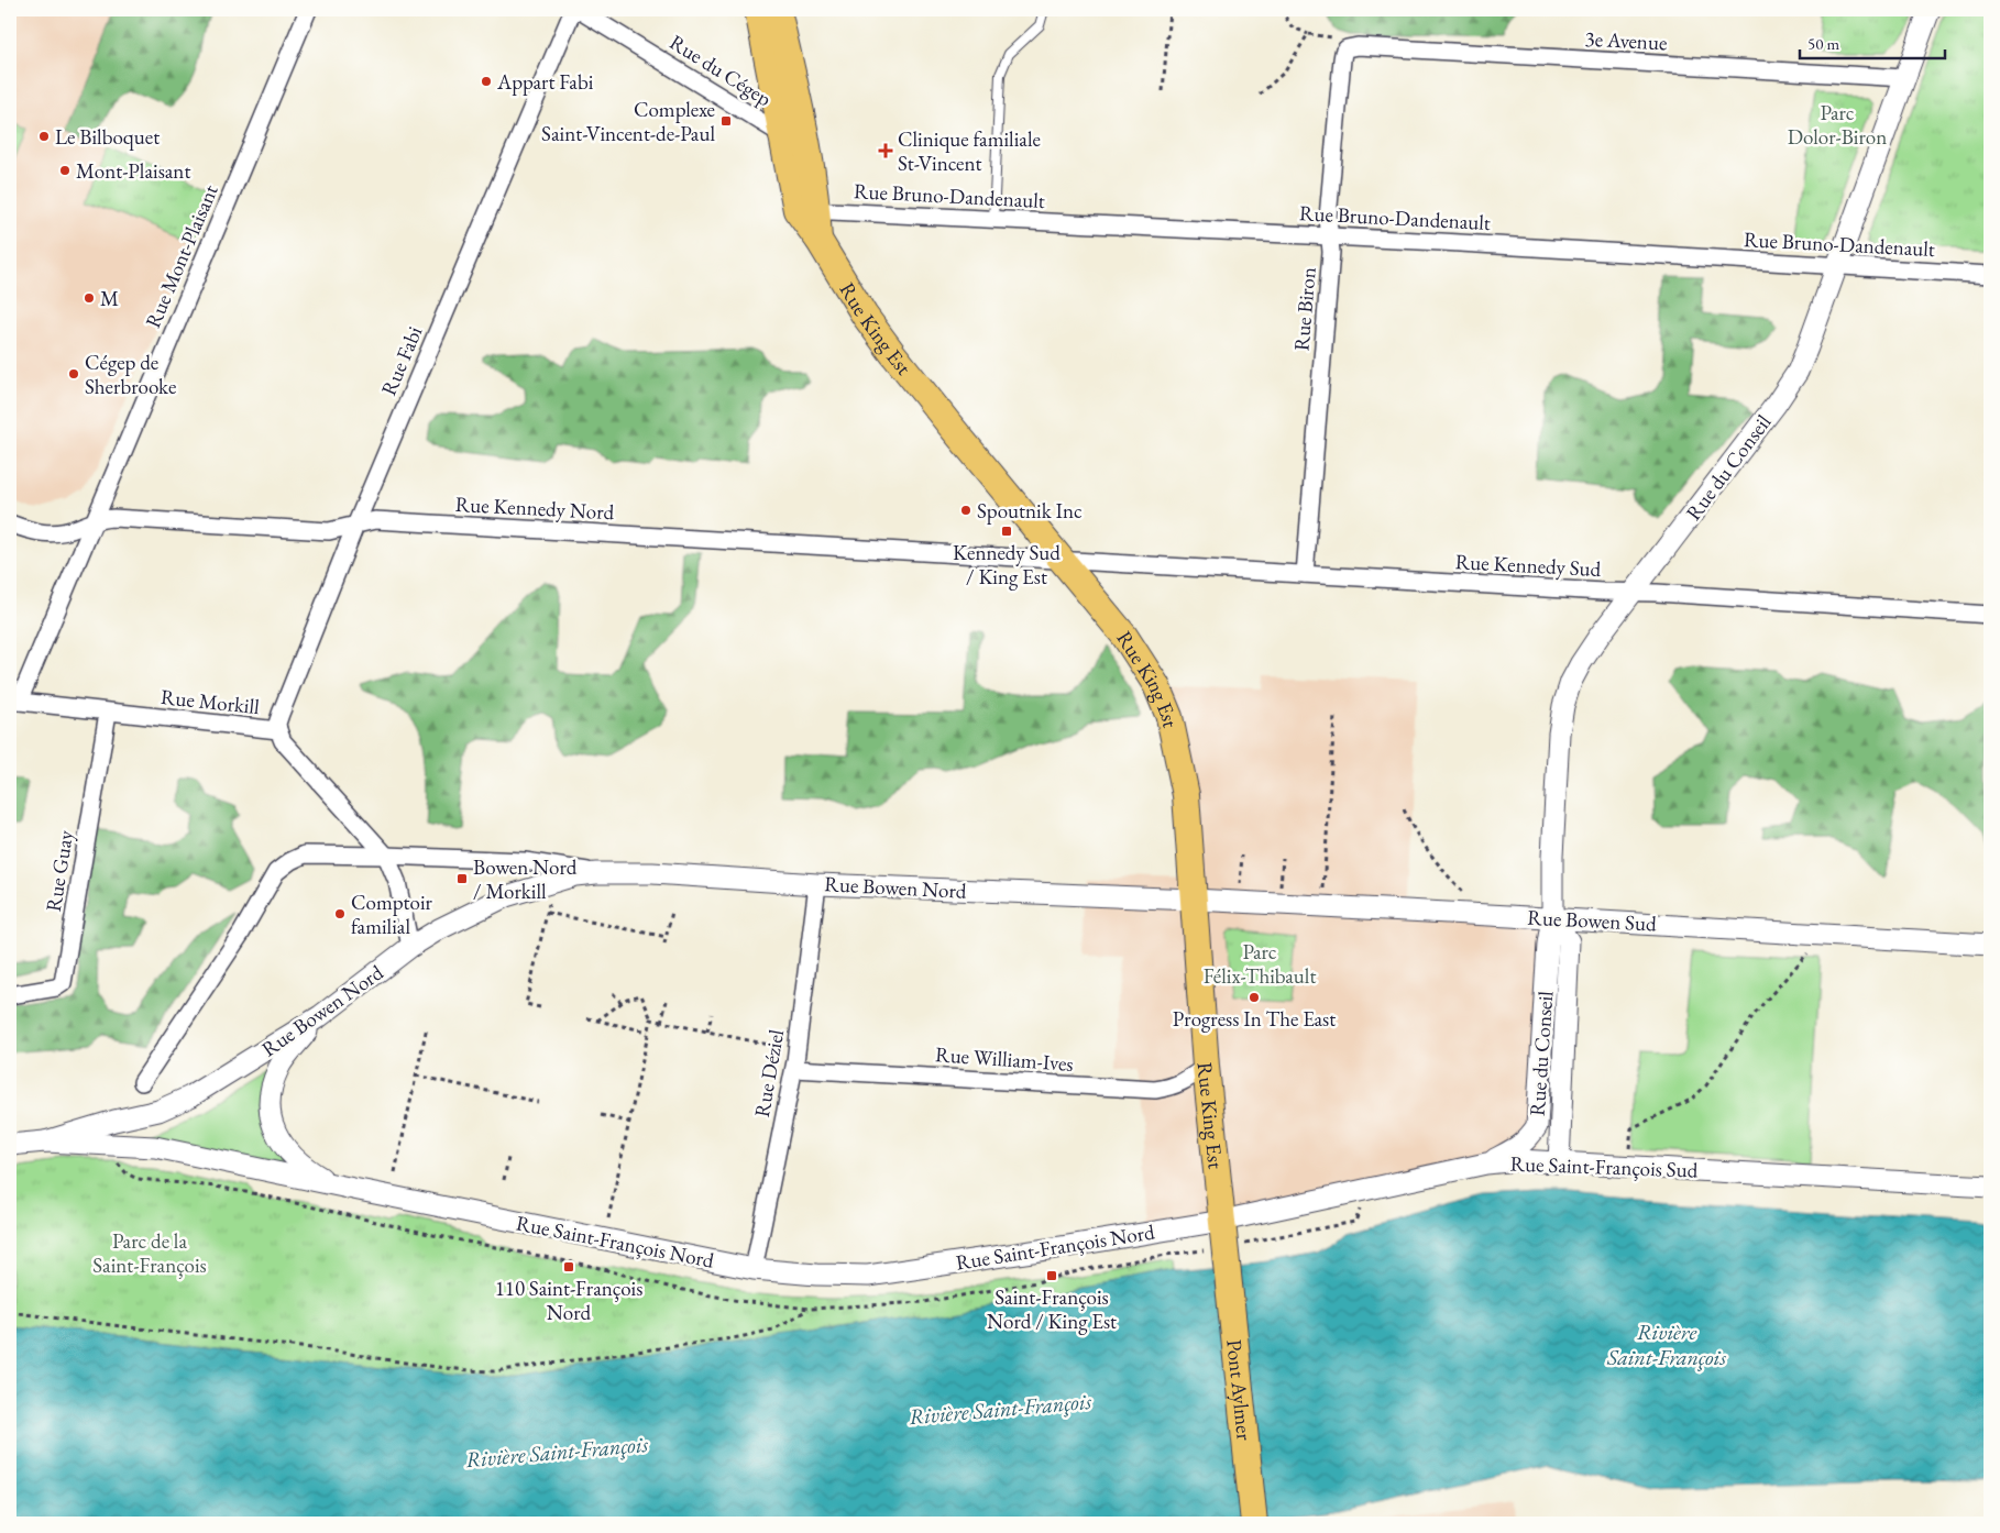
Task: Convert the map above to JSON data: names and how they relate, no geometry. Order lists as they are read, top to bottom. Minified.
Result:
{"streets":{"main road":["Rue King Est","Pont Aylmer"],"street":["3e Avenue","Rue du Cégep","Rue Bruno-Dandenault","Rue Mont-Plaisant","Rue Biron","Rue Fabi","Rue du Conseil","Rue Kennedy Nord","Rue Kennedy Sud","Rue Morkill","Rue Guay","Rue Bowen Nord","Rue Bowen Sud","Rue William-Ives","Rue Déziel","Rue Saint-François Sud","Rue Saint-François Nord"]},"crossings":[["3e Avenue","Rue Biron"],["3e Avenue","Rue du Conseil"],["Rue du Cégep","Rue King Est"],["Rue Bruno-Dandenault","Rue Biron"],["Rue Bruno-Dandenault","Rue King Est"],["Rue Bruno-Dandenault","Rue du Conseil"],["Rue Mont-Plaisant","Rue Kennedy Nord"],["Rue Mont-Plaisant","Rue Morkill"],["Rue Biron","Rue Kennedy Sud"],["Rue King Est","Rue Kennedy Nord"],["Rue King Est","Rue Kennedy Sud"],["Rue King Est","Rue Bowen Nord"],["Rue King Est","Rue Bowen Sud"],["Rue King Est","Rue William-Ives"],["Rue King Est","Rue Saint-François Sud"],["Rue King Est","Rue Saint-François Nord"],["Rue King Est","Pont Aylmer"],["Rue Fabi","Rue Kennedy Nord"],["Rue Fabi","Rue Morkill"],["Rue du Conseil","Rue Kennedy Sud"],["Rue du Conseil","Rue Bowen Sud"],["Rue du Conseil","Rue Saint-François Sud"],["Rue Kennedy Nord","Rue Kennedy Sud"],["Rue Morkill","Rue Guay"],["Rue Morkill","Rue Bowen Nord"],["Rue Bowen Nord","Rue Bowen Sud"],["Rue Bowen Nord","Rue Déziel"],["Rue Bowen Nord","Rue Saint-François Nord"],["Rue William-Ives","Rue Déziel"],["Rue Déziel","Rue Saint-François Nord"],["Rue Saint-François Sud","Rue Saint-François Nord"]],"water":["Rivière Saint-François"],"parks":["Parc Dolor-Biron","Parc Félix-Thibault","Parc de la Saint-François"],"places":{"other":["Appart Fabi","Le Bilboquet","Mont-Plaisant","M","Cégep de Sherbrooke","Spoutnik Inc","Comptoir familial","Progress In The East"],"transit":["Complexe Saint-Vincent-de-Paul","Kennedy Sud / King Est","Bowen Nord / Morkill","110 Saint-François Nord","Saint-François Nord / King Est"],"health":["Clinique familiale St-Vincent"]},"scale_bar":"50 m"}
